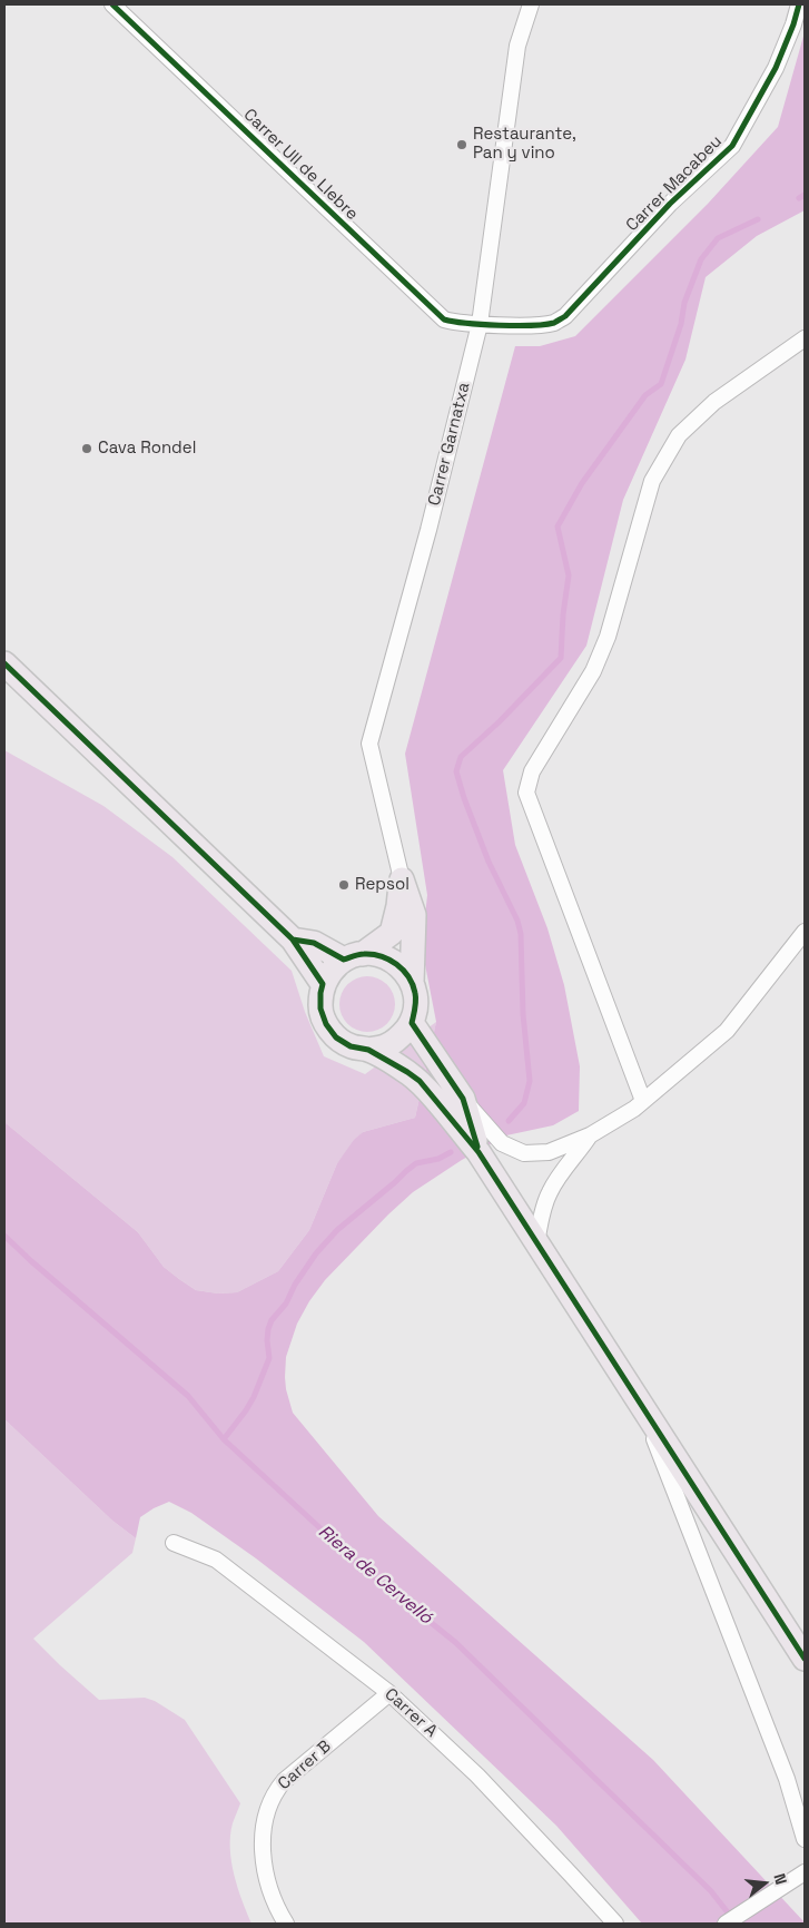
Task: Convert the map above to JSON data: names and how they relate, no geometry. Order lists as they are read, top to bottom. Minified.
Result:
{"streets":{"street":["Carrer Ull de Llebre","Carrer Macabeu","Carrer Garnatxa","Carrer A","Carrer B"]},"crossings":[["Carrer Ull de Llebre","Carrer Macabeu"],["Carrer Ull de Llebre","Carrer Garnatxa"],["Carrer Macabeu","Carrer Garnatxa"],["Carrer A","Carrer B"]],"water":["Riera de Cervelló"],"places":["Restaurante, Pan y vino","Cava Rondel","Repsol"],"north":"right"}
